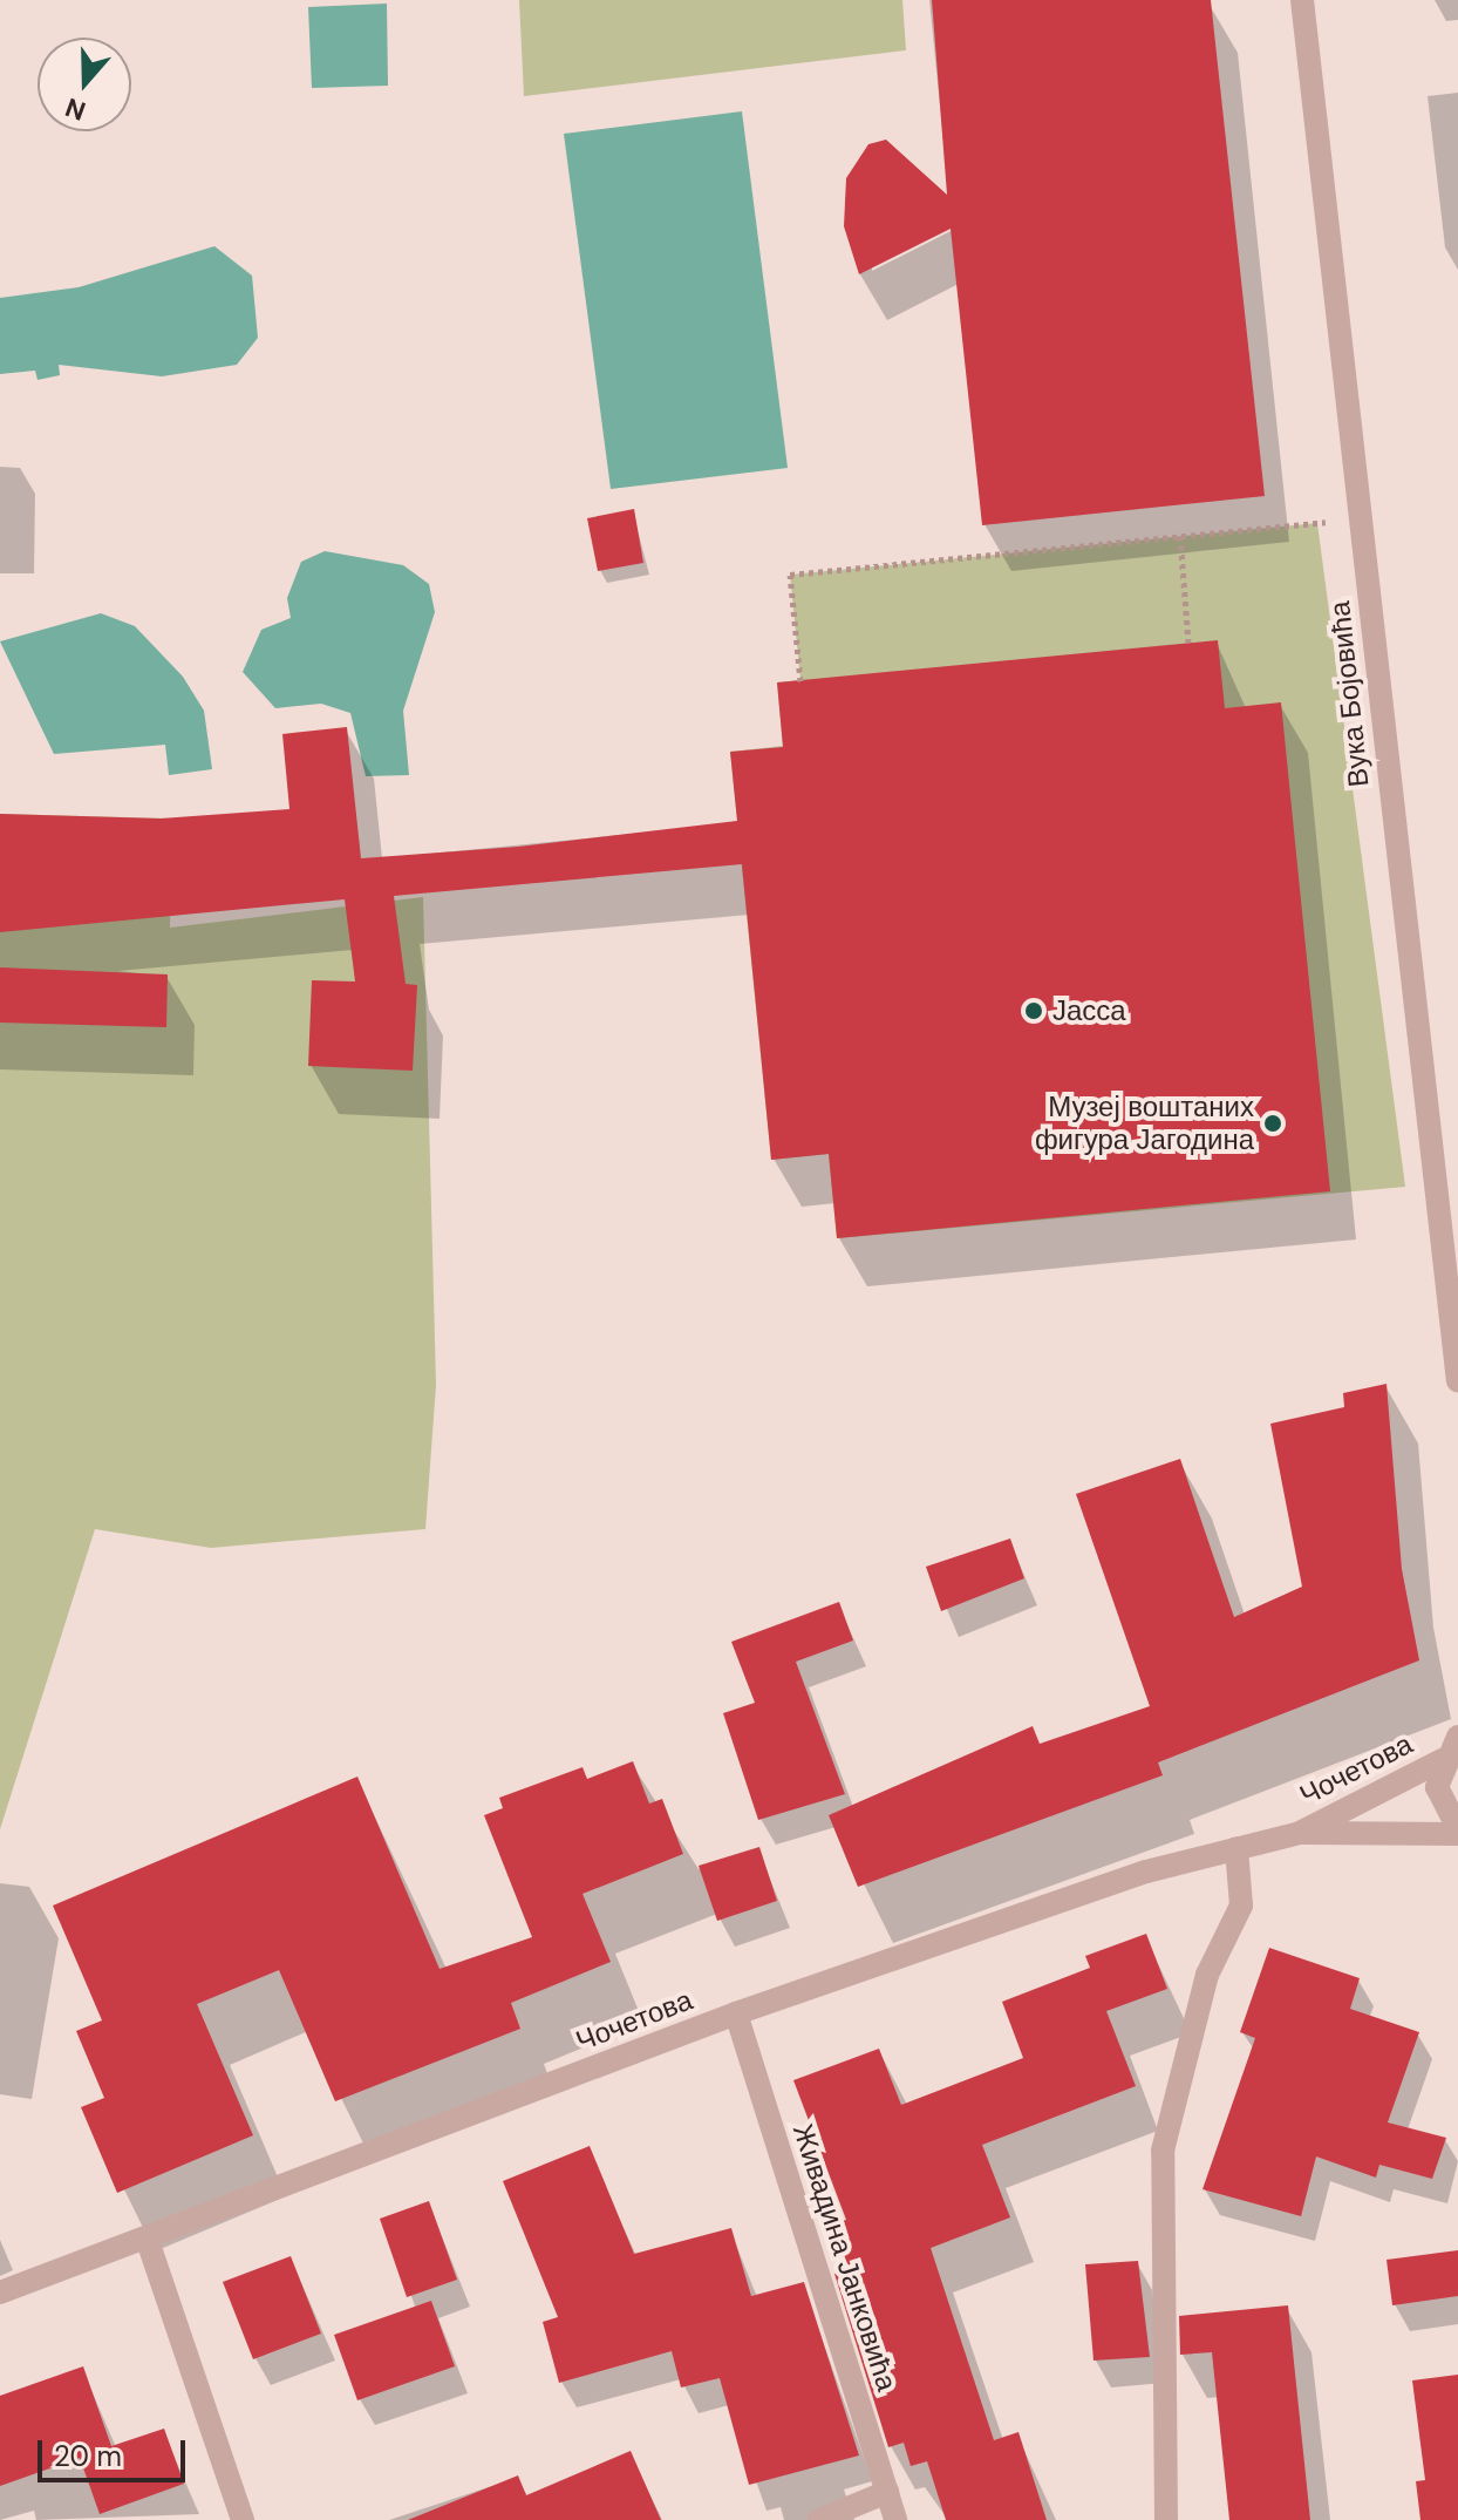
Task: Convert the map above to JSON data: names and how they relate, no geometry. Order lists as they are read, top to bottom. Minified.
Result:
{"streets":{"street":["Вука Бојовића","Чочетова","Живадина Јанковића"]},"crossings":[["Чочетова","Живадина Јанковића"]],"places":["Јасса","Музеј воштаних фигура Јагодина"],"scale_bar":"20 m","north":"bottom"}
